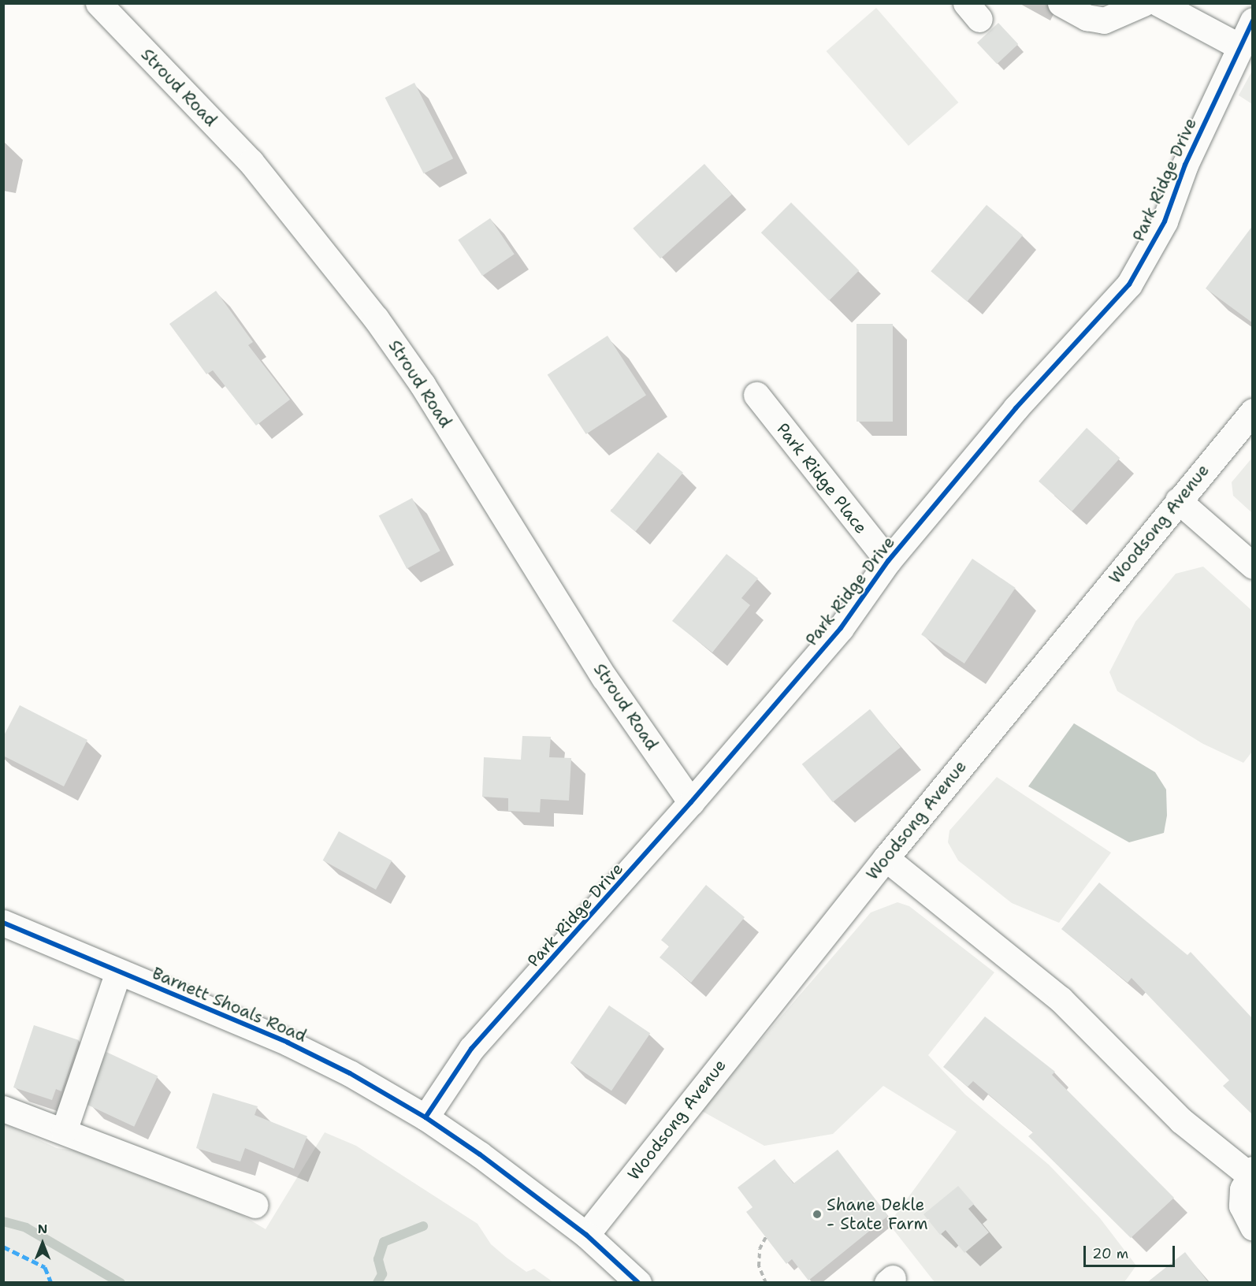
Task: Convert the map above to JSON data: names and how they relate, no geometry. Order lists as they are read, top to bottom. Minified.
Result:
{"streets":{"street":["Stroud Road","Park Ridge Drive","Park Ridge Place","Woodsong Avenue","Barnett Shoals Road"]},"crossings":[["Stroud Road","Park Ridge Drive"],["Park Ridge Drive","Park Ridge Place"],["Park Ridge Drive","Barnett Shoals Road"],["Woodsong Avenue","Barnett Shoals Road"]],"places":["Shane Dekle - State Farm"],"scale_bar":"20 m","north":"top"}
